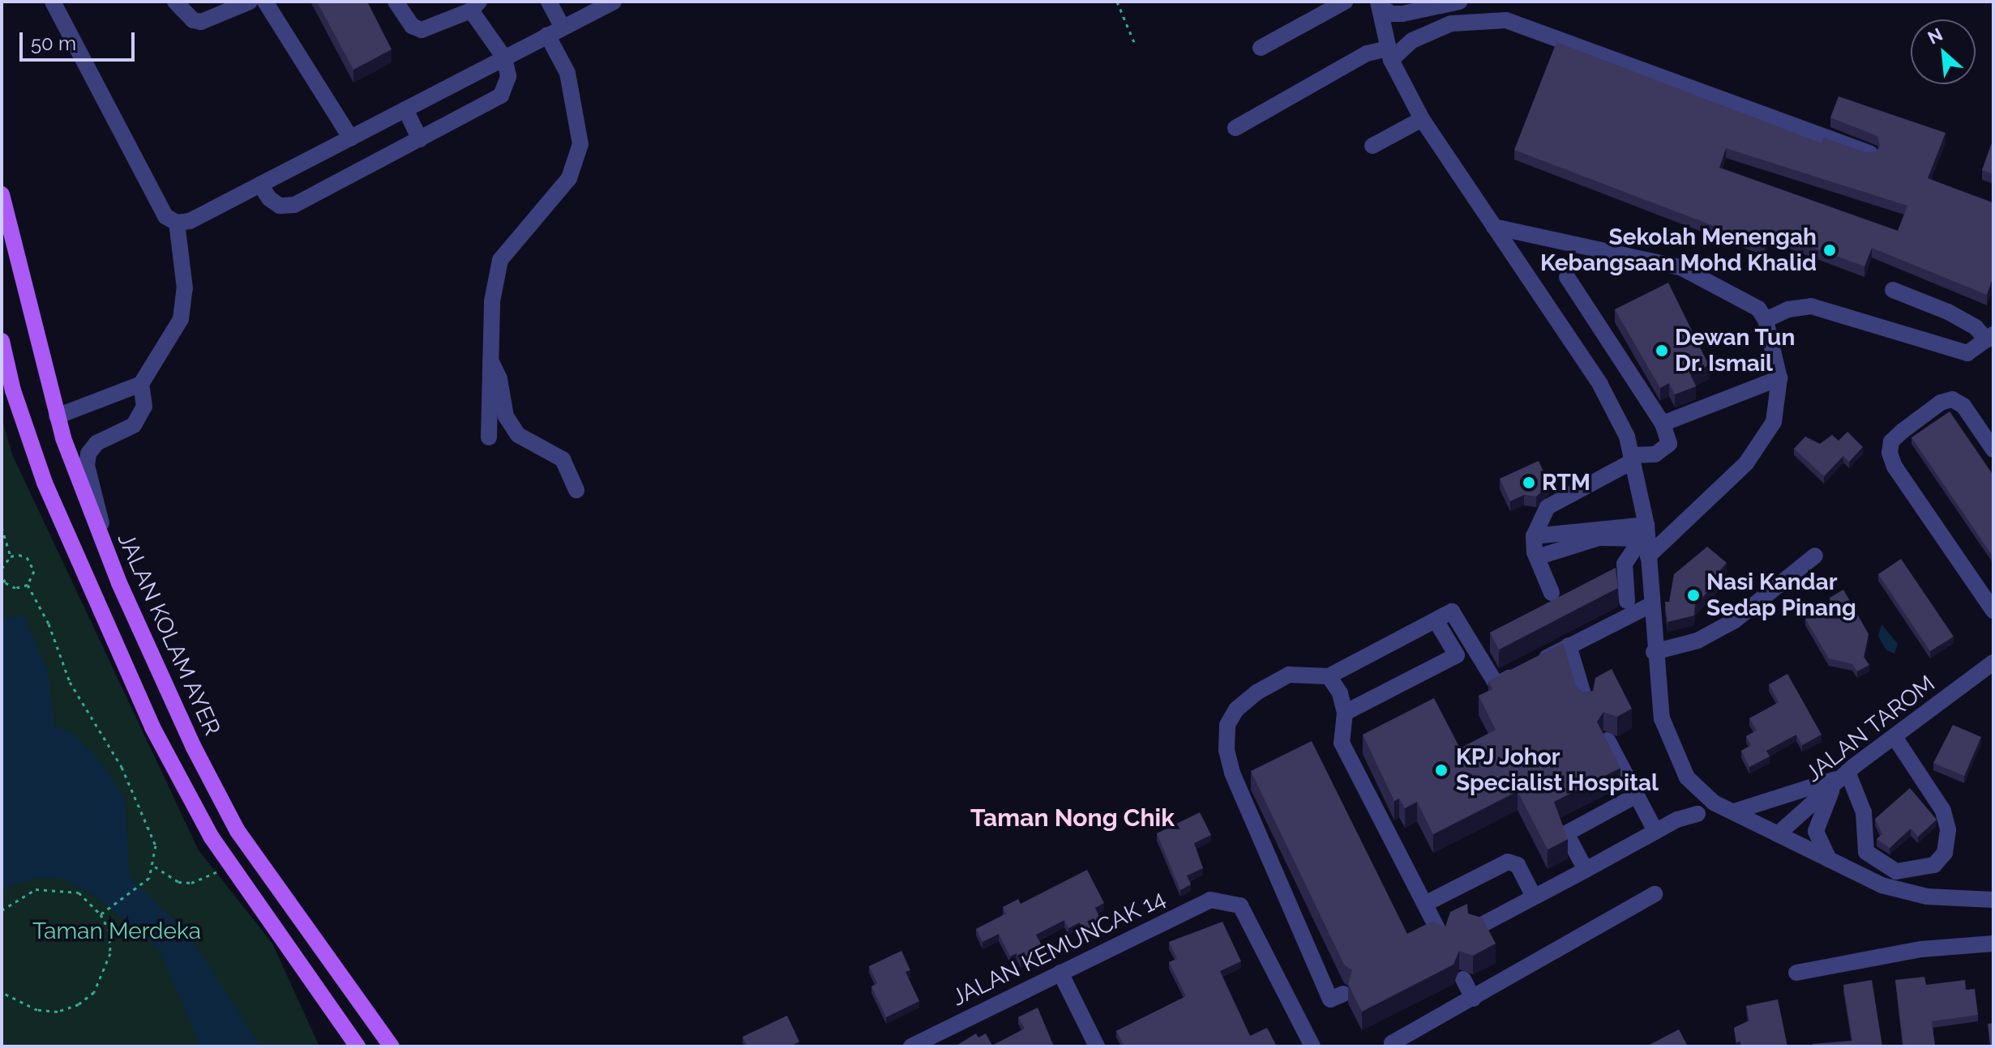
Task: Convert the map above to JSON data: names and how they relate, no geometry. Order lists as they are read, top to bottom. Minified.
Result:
{"streets":{"main road":["JALAN KOLAM AYER"],"street":["JALAN TAROM","JALAN KEMUNCAK 14"]},"districts":["Taman Nong Chik"],"parks":["Taman Merdeka"],"places":["Sekolah Menengah Kebangsaan Mohd Khalid","Dewan Tun Dr. Ismail","RTM","Nasi Kandar Sedap Pinang","KPJ Johor Specialist Hospital"],"scale_bar":"50 m","north":"top left"}
